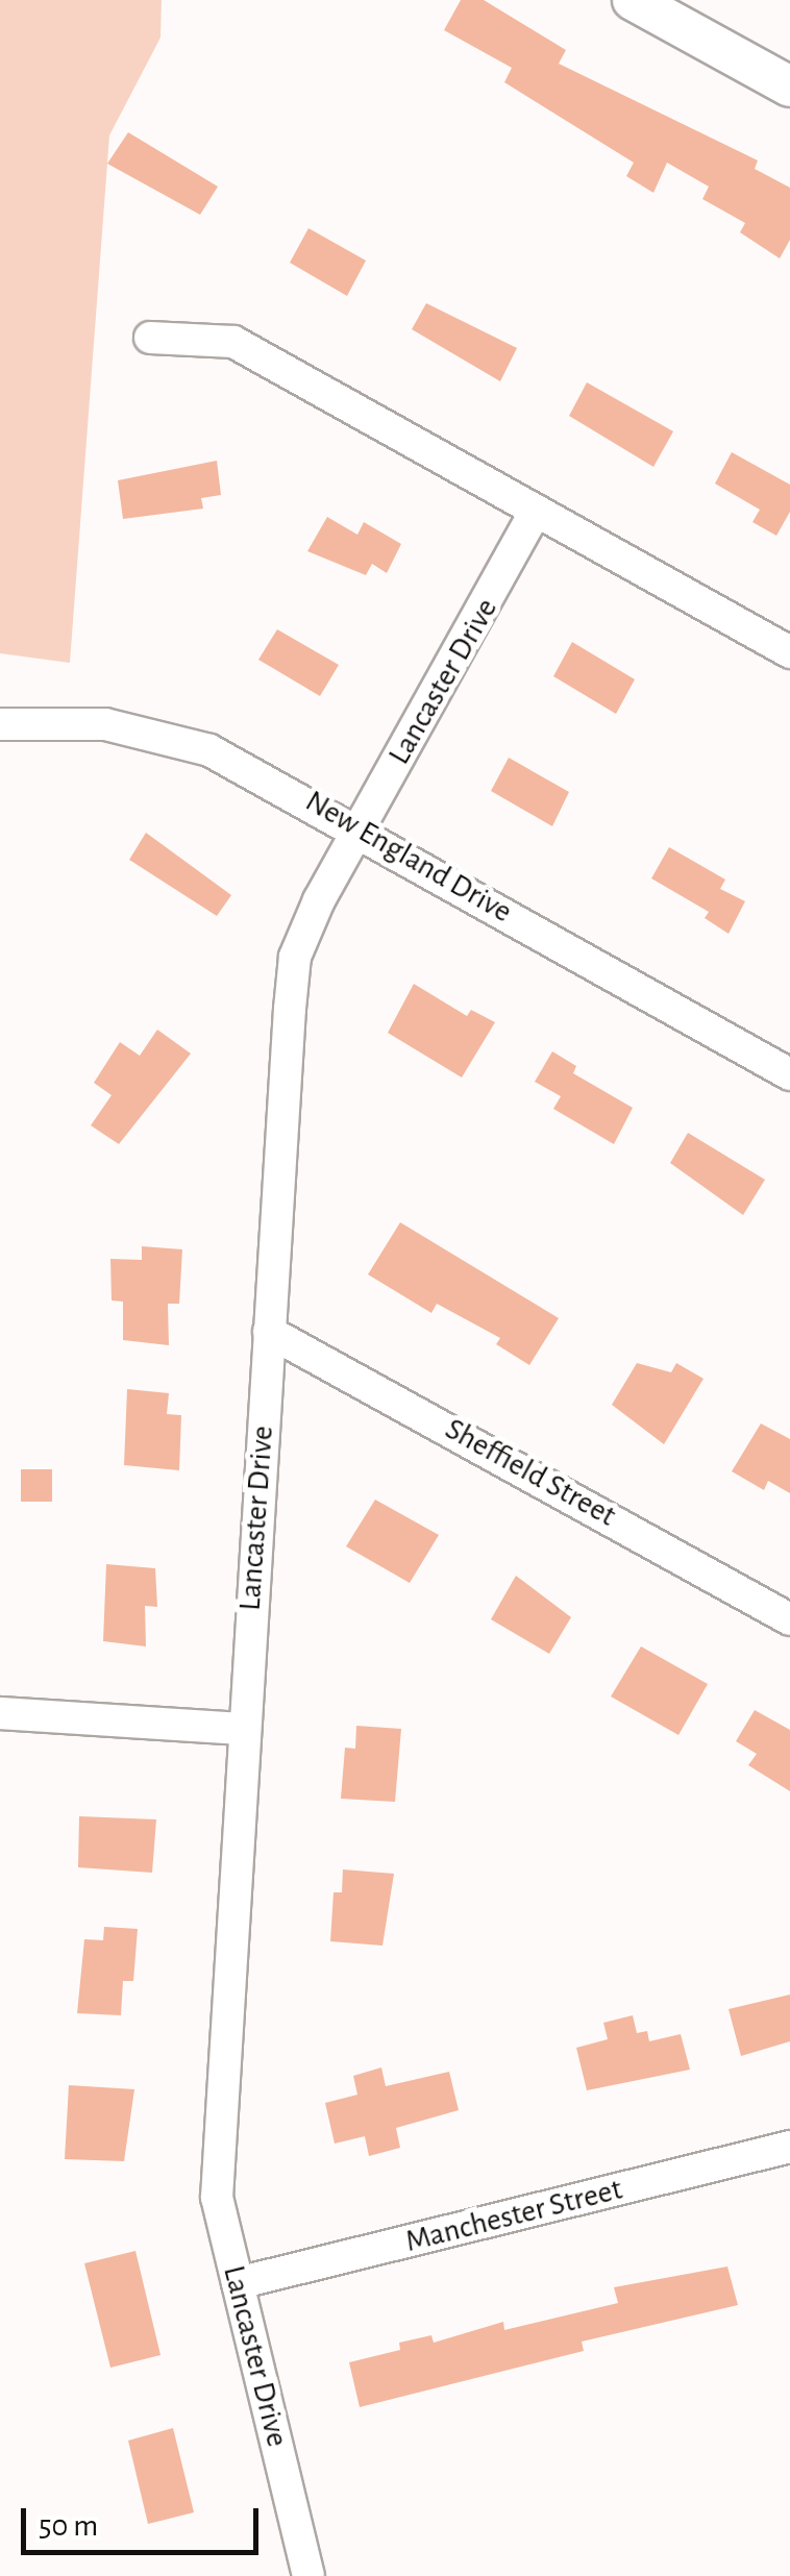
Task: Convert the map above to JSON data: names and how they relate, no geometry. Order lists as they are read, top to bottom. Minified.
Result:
{"streets":{"street":["Lancaster Drive","New England Drive","Sheffield Street","Manchester Street"]},"crossings":[["Lancaster Drive","New England Drive"],["Lancaster Drive","Sheffield Street"],["Lancaster Drive","Manchester Street"]],"scale_bar":"50 m"}
